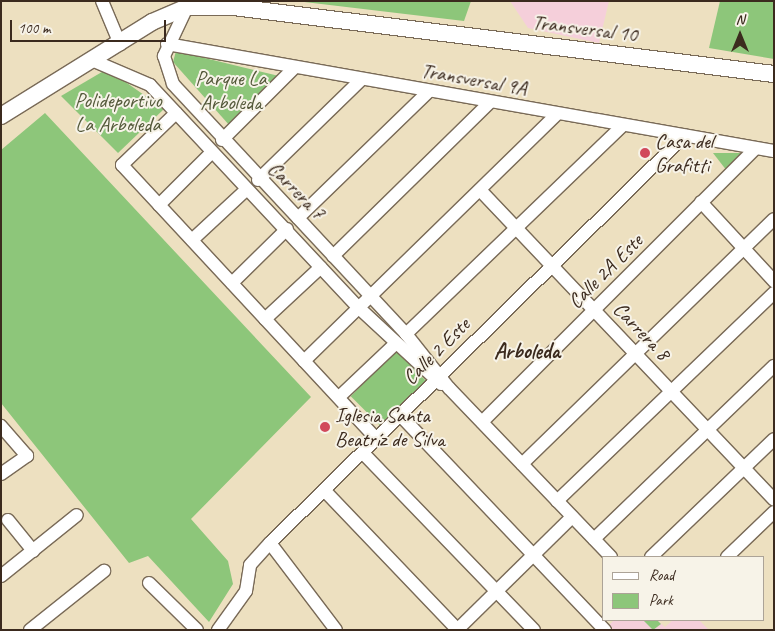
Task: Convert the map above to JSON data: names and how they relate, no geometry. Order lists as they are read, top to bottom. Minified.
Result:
{"streets":{"main road":["Transversal 10"],"street":["Transversal 9A","Carrera 7","Calle 2A Este","Carrera 8","Calle 2 Este"]},"crossings":[["Transversal 10","Carrera 7"],["Transversal 9A","Carrera 7"],["Transversal 9A","Calle 2A Este"],["Transversal 9A","Calle 2 Este"],["Carrera 7","Calle 2A Este"],["Carrera 7","Calle 2 Este"],["Calle 2A Este","Carrera 8"],["Carrera 8","Calle 2 Este"]],"districts":["Arboleda"],"parks":["Parque La Arboleda","Polideportivo La Arboleda"],"places":["Casa del Grafitti","Iglesia Santa Beatríz de Silva"],"legend":["Road","Park"],"scale_bar":"100 m","north":"top"}
